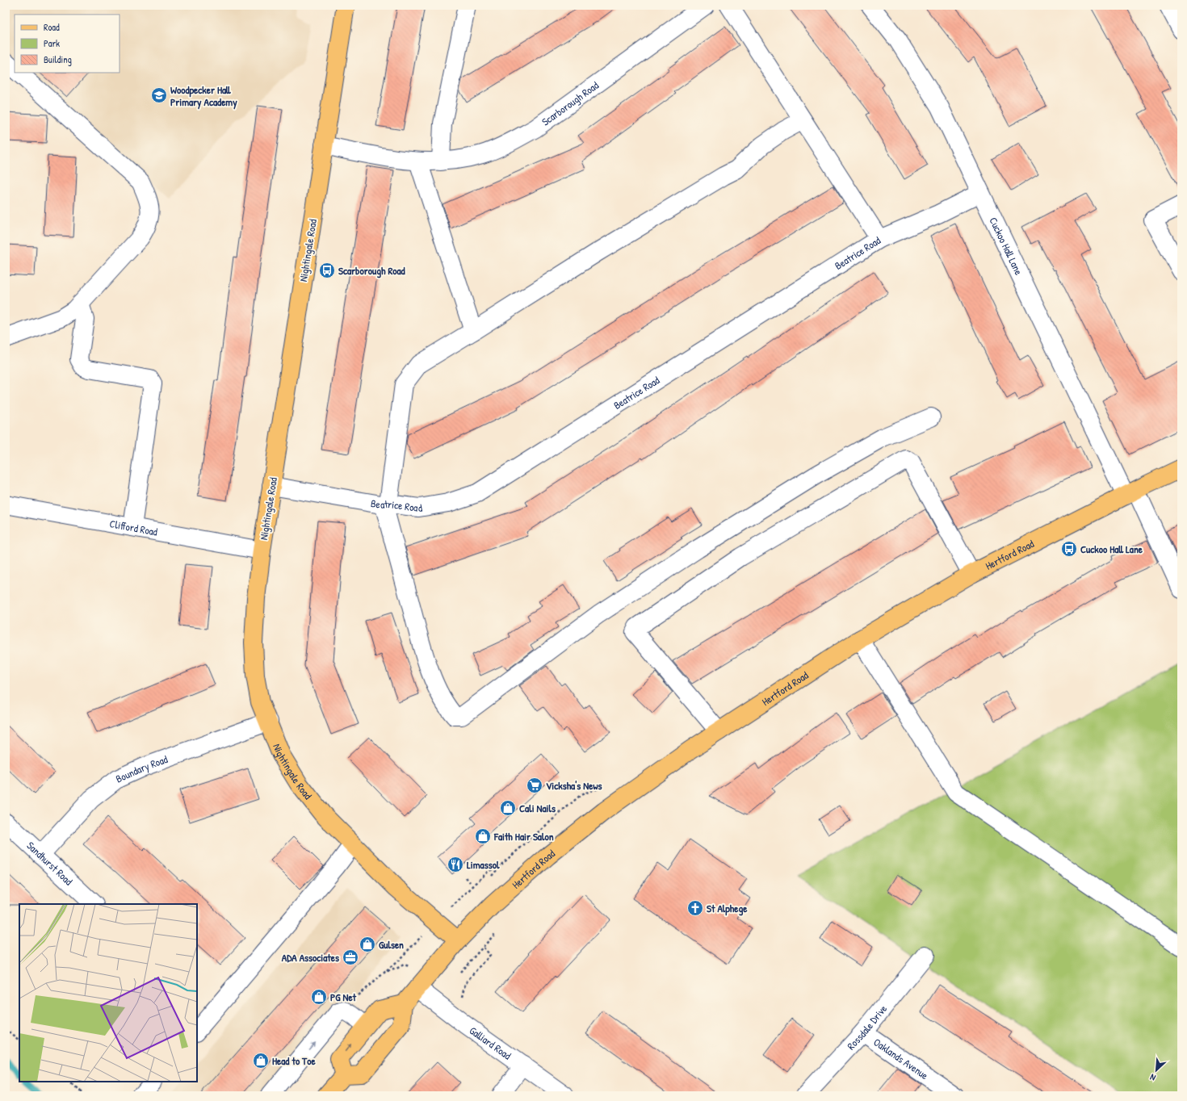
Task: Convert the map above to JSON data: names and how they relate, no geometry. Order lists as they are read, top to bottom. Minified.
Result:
{"streets":{"main road":["Nightingale Road","Hertford Road"],"street":["Scarborough Road","Cuckoo Hall Lane","Beatrice Road","Clifford Road","Boundary Road","Sandhurst Road","Rossdale Drive","Galliard Road","Oaklands Avenue"]},"crossings":[["Scarborough Road","Nightingale Road"],["Cuckoo Hall Lane","Beatrice Road"],["Cuckoo Hall Lane","Hertford Road"],["Nightingale Road","Beatrice Road"],["Nightingale Road","Clifford Road"],["Nightingale Road","Hertford Road"],["Nightingale Road","Boundary Road"],["Hertford Road","Galliard Road"],["Boundary Road","Sandhurst Road"],["Rossdale Drive","Oaklands Avenue"]],"places":{"school or university":["Woodpecker Hall Primary Academy"],"bus stop":["Scarborough Road","Cuckoo Hall Lane"],"supermarket":["Vicksha's News"],"shop":["Cali Nails","Faith Hair Salon","Gulsen","PG Net","Head to Toe"],"restaurant":["Limassol"],"church":["St Alphege"],"office":["ADA Associates"]},"legend":["Road","Park","Building"],"north":"bottom left"}
